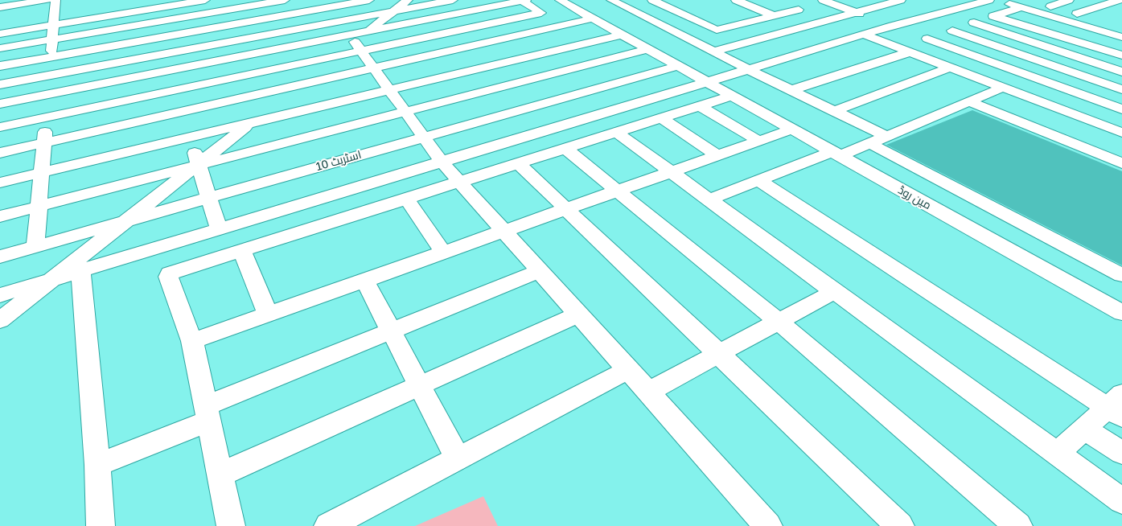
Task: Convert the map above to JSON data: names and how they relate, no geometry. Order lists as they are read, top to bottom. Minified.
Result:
{"streets":{"street":["اسٹریٹ 10","مین روڈ"]},"crossings":[["اسٹریٹ 10","مین روڈ"]]}
